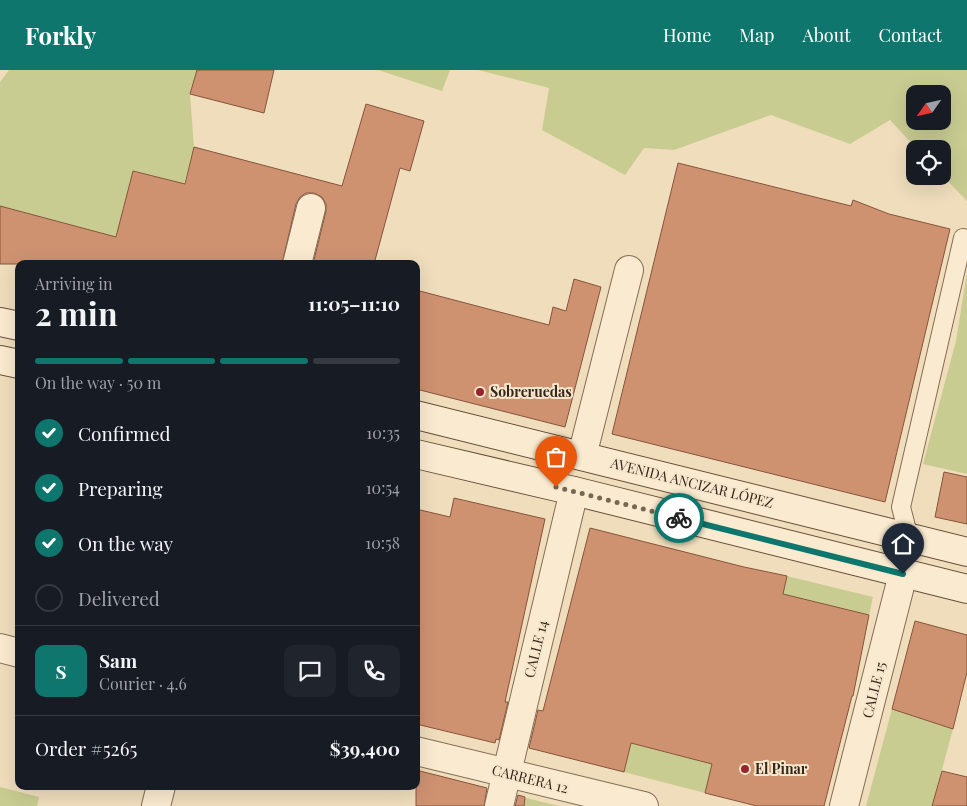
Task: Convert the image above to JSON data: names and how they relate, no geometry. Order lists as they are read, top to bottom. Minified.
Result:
{"streets":{"main road":["AVENIDA ANCIZAR LÓPEZ","CALLE 14","CALLE 15","CARRERA 12"]},"crossings":[["CALLE 14","CARRERA 12"]],"places":["Sobreruedas","El Pinar"],"north":"bottom left","page":{"header":"Forkly","nav":["Home","Map","About","Contact"],"heading":["2 min","Arriving in","11:05–11:10"],"panel":["Sam","Courier · 4.6","Order #5265","$39,400"],"bar":"On the way · 50 m","list":[["Confirmed","10:35"],["Preparing","10:54"],["On the way","10:58"],"Delivered"],"round":"S"}}
